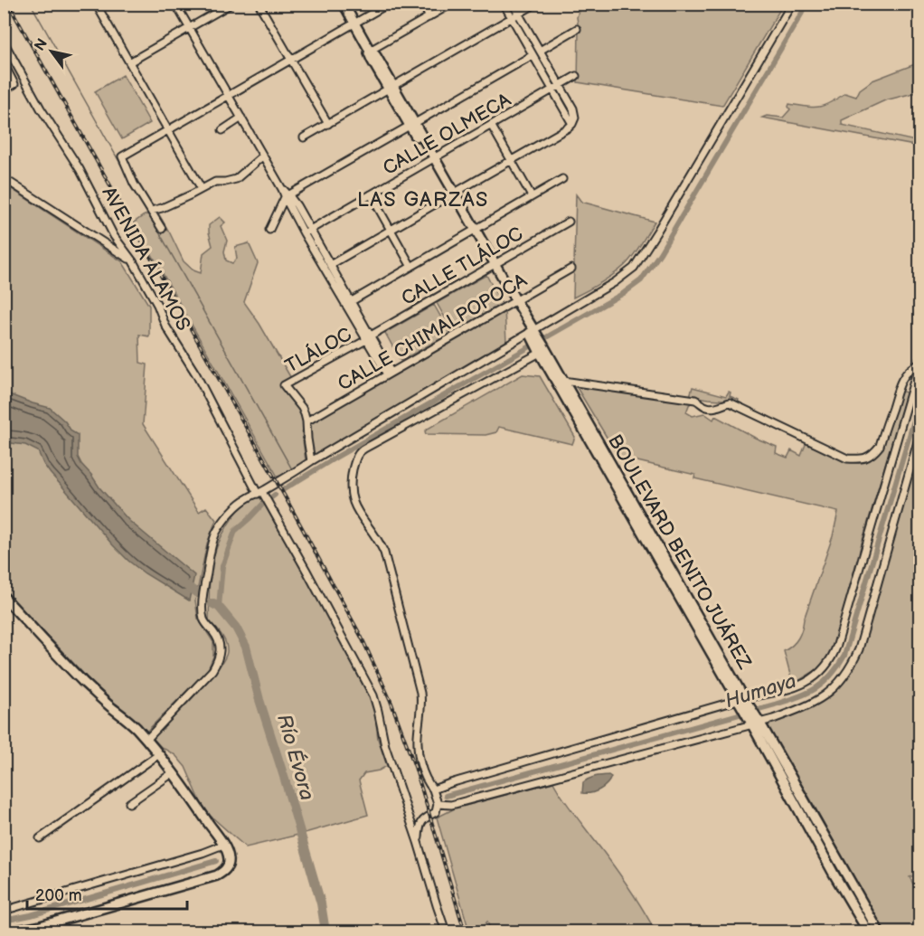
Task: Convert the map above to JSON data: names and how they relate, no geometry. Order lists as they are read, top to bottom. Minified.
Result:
{"streets":{"street":["CALLE OLMECA","AVENIDA ÁLAMOS","CALLE TLÁLOC","CALLE CHIMALPOPOCA","TLÁLOC","BOULEVARD BENITO JUÁREZ"]},"crossings":[["CALLE OLMECA","BOULEVARD BENITO JUÁREZ"],["CALLE TLÁLOC","TLÁLOC"],["CALLE TLÁLOC","BOULEVARD BENITO JUÁREZ"],["CALLE CHIMALPOPOCA","TLÁLOC"],["CALLE CHIMALPOPOCA","BOULEVARD BENITO JUÁREZ"]],"districts":["LAS GARZAS"],"water":["Humaya","Río Évora"],"scale_bar":"200 m","north":"top left"}
